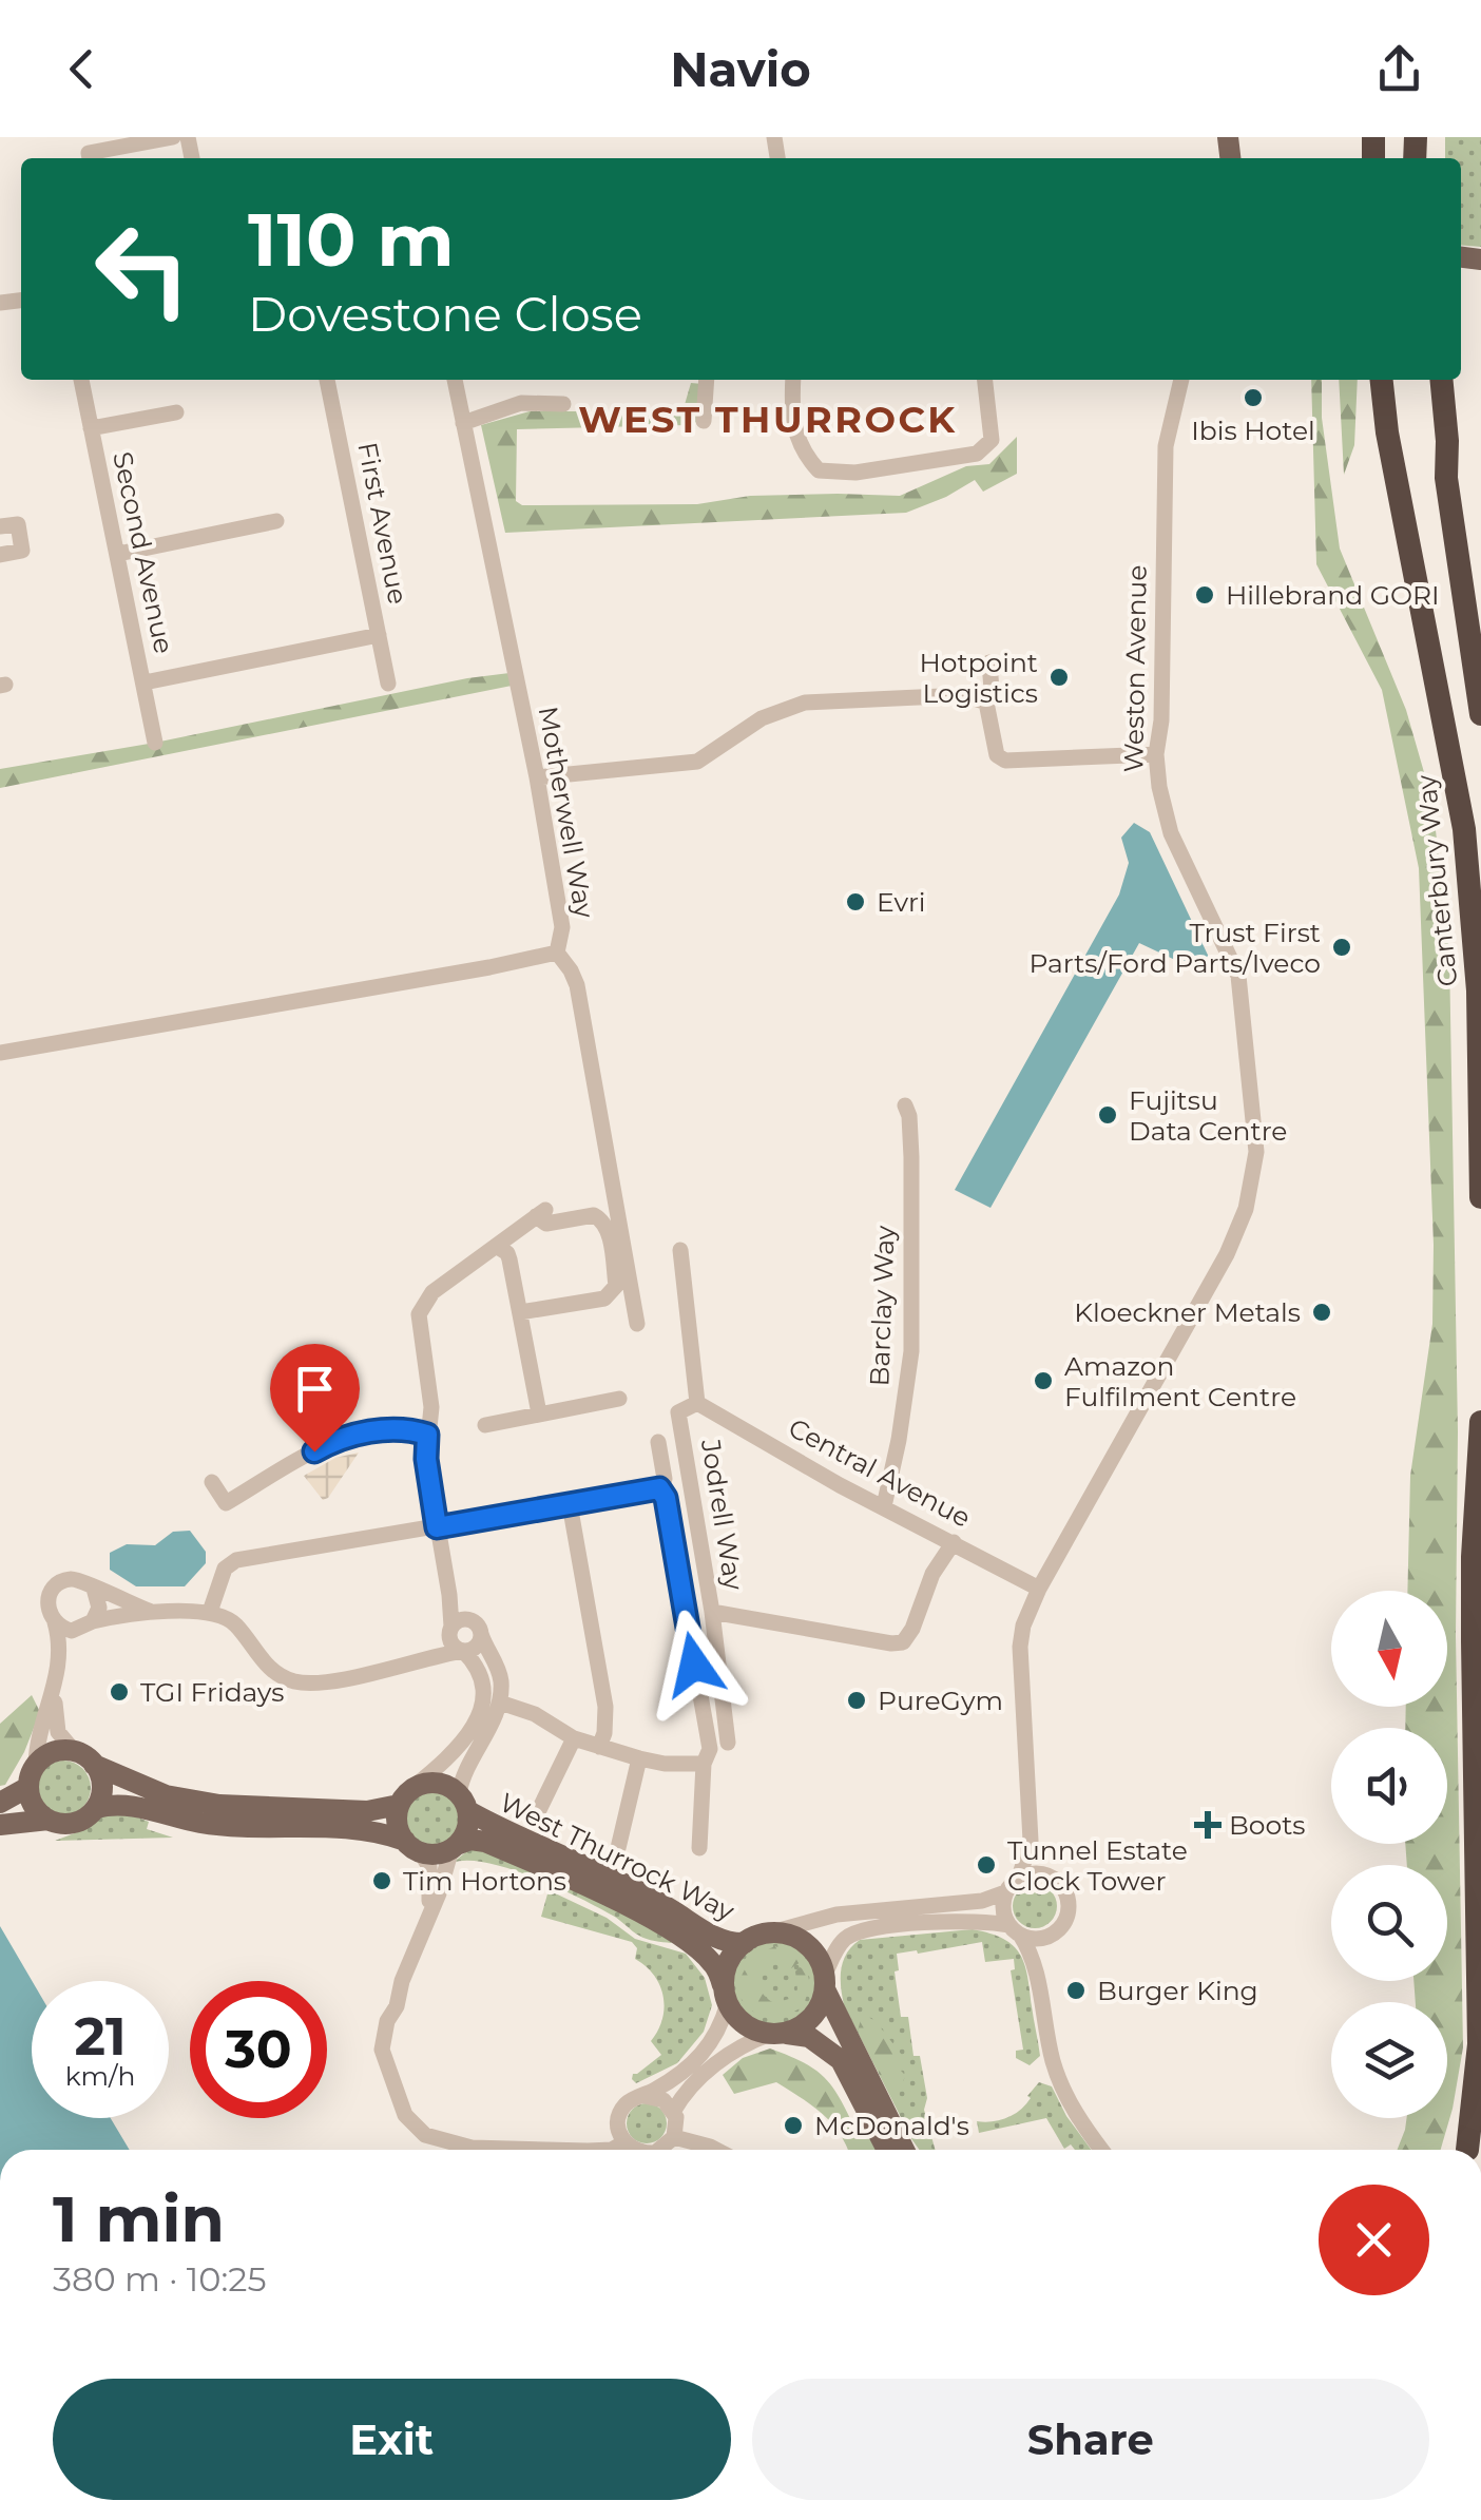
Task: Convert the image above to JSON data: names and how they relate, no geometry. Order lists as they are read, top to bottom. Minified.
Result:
{"streets":{"highway":["Canterbury Way"],"main road":["West Thurrock Way"],"street":["First Avenue","Second Avenue","Weston Avenue","Motherwell Way","Barclay Way","Central Avenue","Jodrell Way"]},"crossings":[["Weston Avenue","Central Avenue"],["Barclay Way","Central Avenue"],["Central Avenue","Jodrell Way"]],"districts":["WEST THURROCK"],"places":{"other":["Ibis Hotel","Hillebrand GORI","Hotpoint Logistics","Evri","Trust First Parts/Ford Parts/Iveco","Fujitsu Data Centre","Kloeckner Metals","Amazon Fulfilment Centre","TGI Fridays","PureGym","Tunnel Estate Clock Tower","Tim Hortons","Burger King","McDonald's"],"health":["Boots"]},"north":"bottom","page":{"header":"Navio","turn":["110 m","Dovestone Close"],"speed":"21 km/h","limit":"30","heading":["1 min","380 m · 10:25"],"buttons":["Exit","Share"]}}
